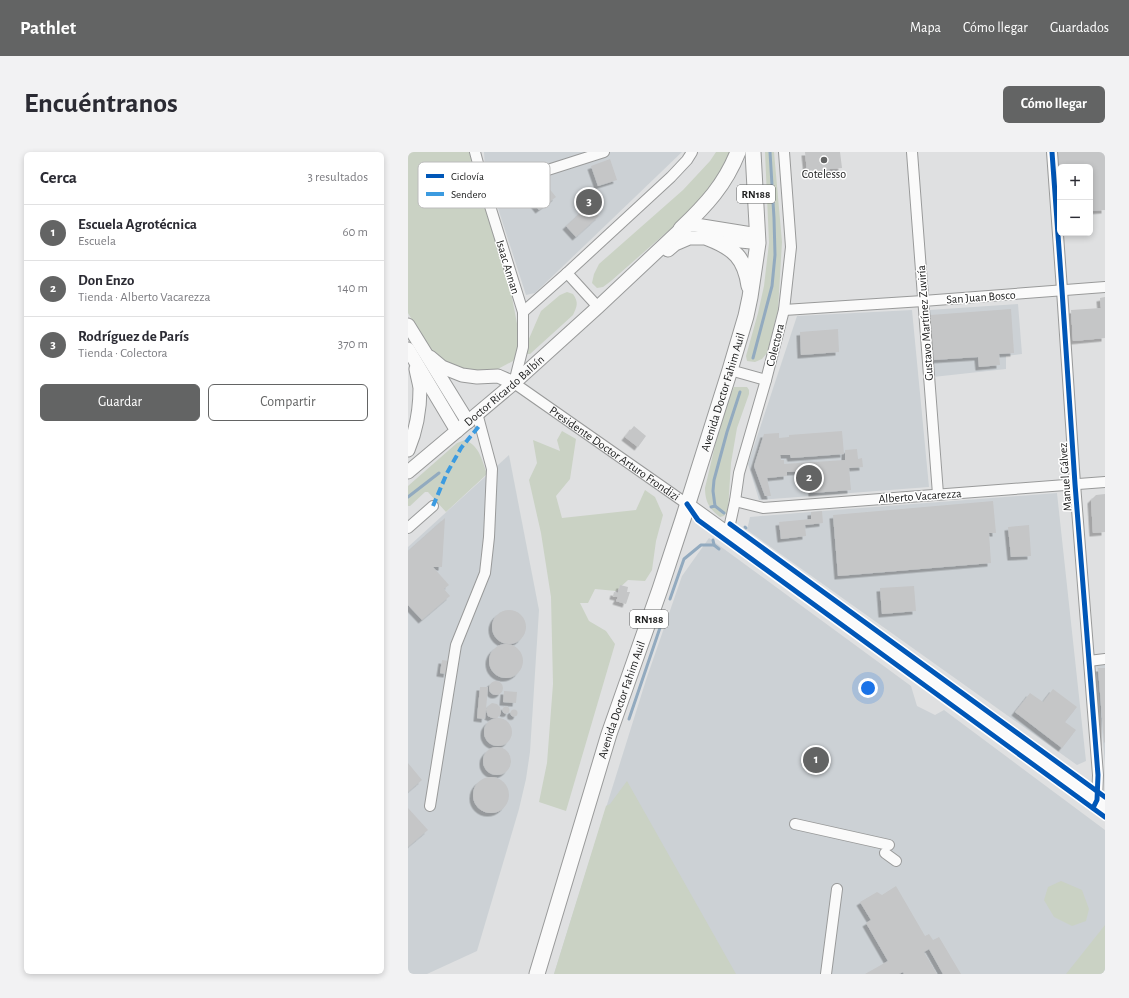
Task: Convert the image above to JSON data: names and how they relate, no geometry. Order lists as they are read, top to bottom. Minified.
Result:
{"streets":{"highway":["RN188","Avenida Doctor Fahim Auil"],"main road":["Doctor Ricardo Balbín","Presidente Doctor Arturo Frondizi"],"street":["Isaac Annan","San Juan Bosco","Gustavo Martínez Zuviría","Colectora","Manuel Gálvez","Alberto Vacarezza"]},"crossings":[["RN188","Doctor Ricardo Balbín"],["RN188","Avenida Doctor Fahim Auil"],["Isaac Annan","Doctor Ricardo Balbín"],["Isaac Annan","Presidente Doctor Arturo Frondizi"],["San Juan Bosco","Gustavo Martínez Zuviría"],["San Juan Bosco","Colectora"],["San Juan Bosco","Manuel Gálvez"],["Gustavo Martínez Zuviría","Alberto Vacarezza"],["Colectora","Presidente Doctor Arturo Frondizi"],["Colectora","Alberto Vacarezza"],["Doctor Ricardo Balbín","Avenida Doctor Fahim Auil"],["Doctor Ricardo Balbín","Presidente Doctor Arturo Frondizi"],["Avenida Doctor Fahim Auil","Presidente Doctor Arturo Frondizi"],["Presidente Doctor Arturo Frondizi","Manuel Gálvez"],["Manuel Gálvez","Alberto Vacarezza"]],"places":["Cotelesso"],"legend":["Ciclovía","Sendero"],"page":{"header":"Pathlet","nav":["Mapa","Cómo llegar","Guardados"],"buttons":["Cómo llegar",["Guardar","Compartir"]],"title":"Encuéntranos","heading":["Cerca","3 resultados"],"map_buttons":["+","−"],"pins":["3","2","1"],"list":[{"mark":"1","name":"Escuela Agrotécnica","note":"Escuela","value":"60 m"},{"mark":"2","name":"Don Enzo","note":"Tienda · Alberto Vacarezza","value":"140 m"},{"mark":"3","name":"Rodríguez de París","note":"Tienda · Colectora","value":"370 m"}]}}
